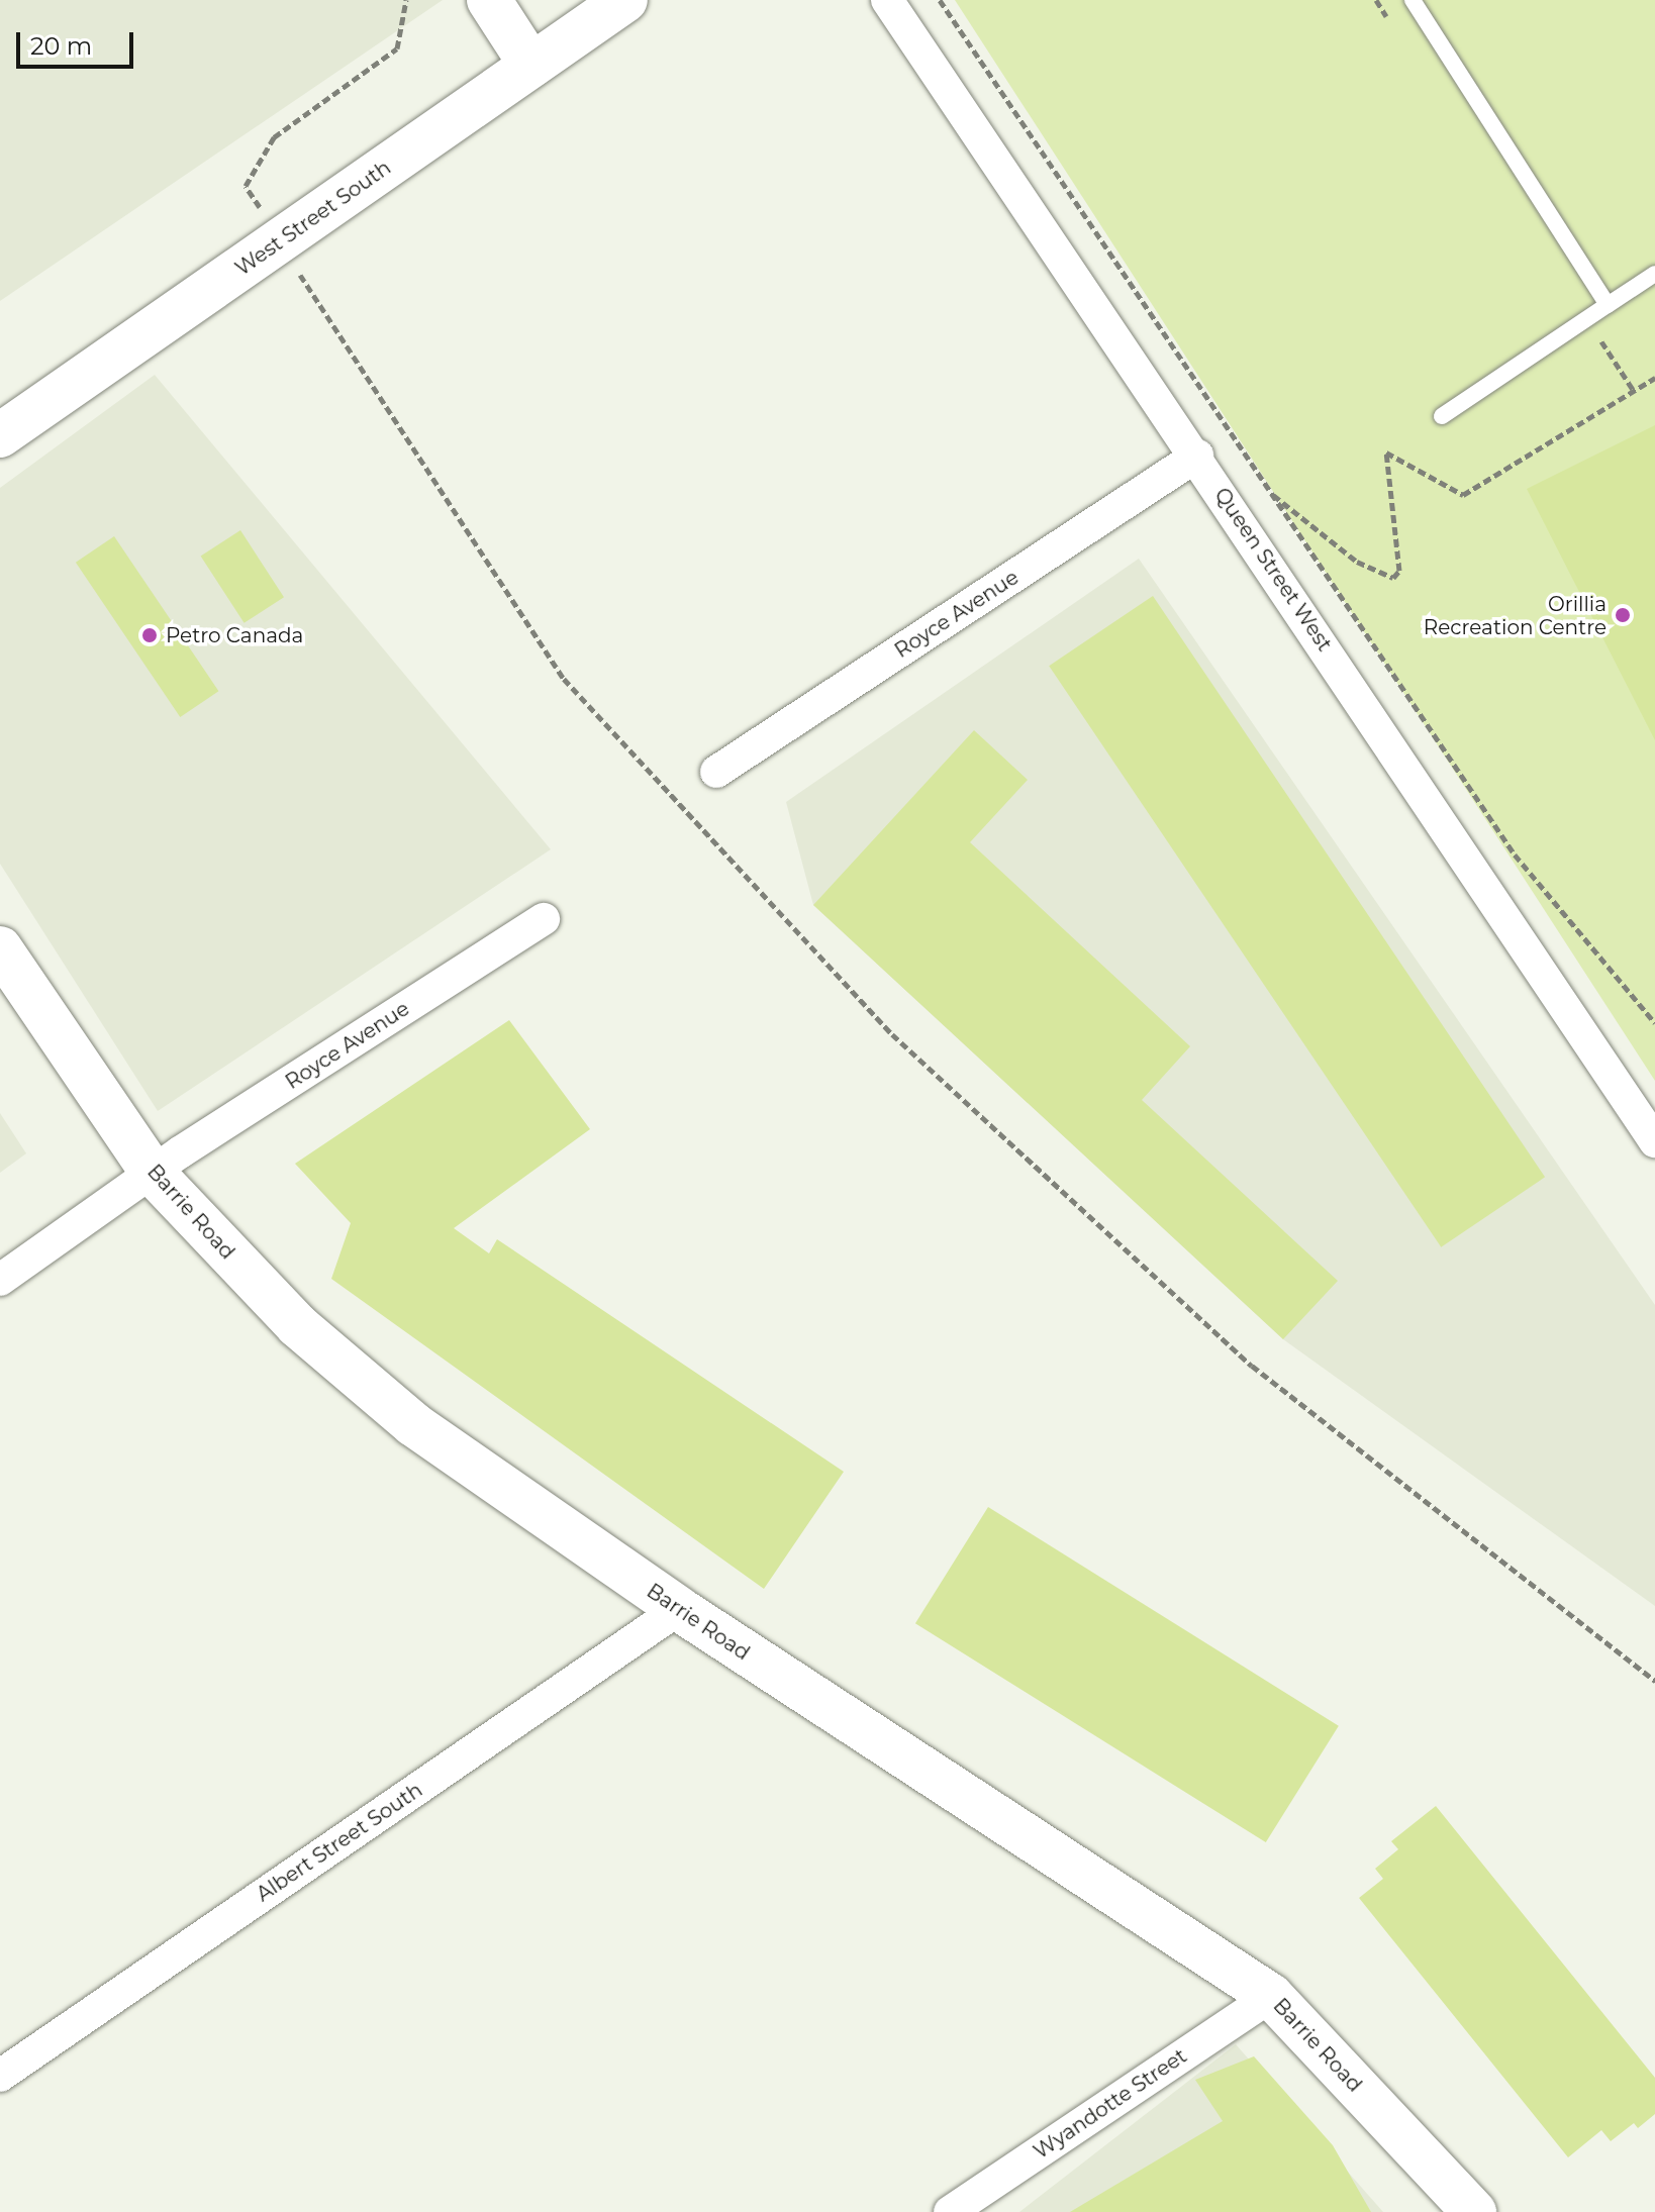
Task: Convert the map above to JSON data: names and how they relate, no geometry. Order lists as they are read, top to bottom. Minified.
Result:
{"streets":{"street":["West Street South","Queen Street West","Royce Avenue","Barrie Road","Albert Street South","Wyandotte Street"]},"crossings":[["Queen Street West","Royce Avenue"],["Royce Avenue","Barrie Road"],["Barrie Road","Albert Street South"],["Barrie Road","Wyandotte Street"]],"places":["Orillia Recreation Centre","Petro Canada"],"scale_bar":"20 m"}
